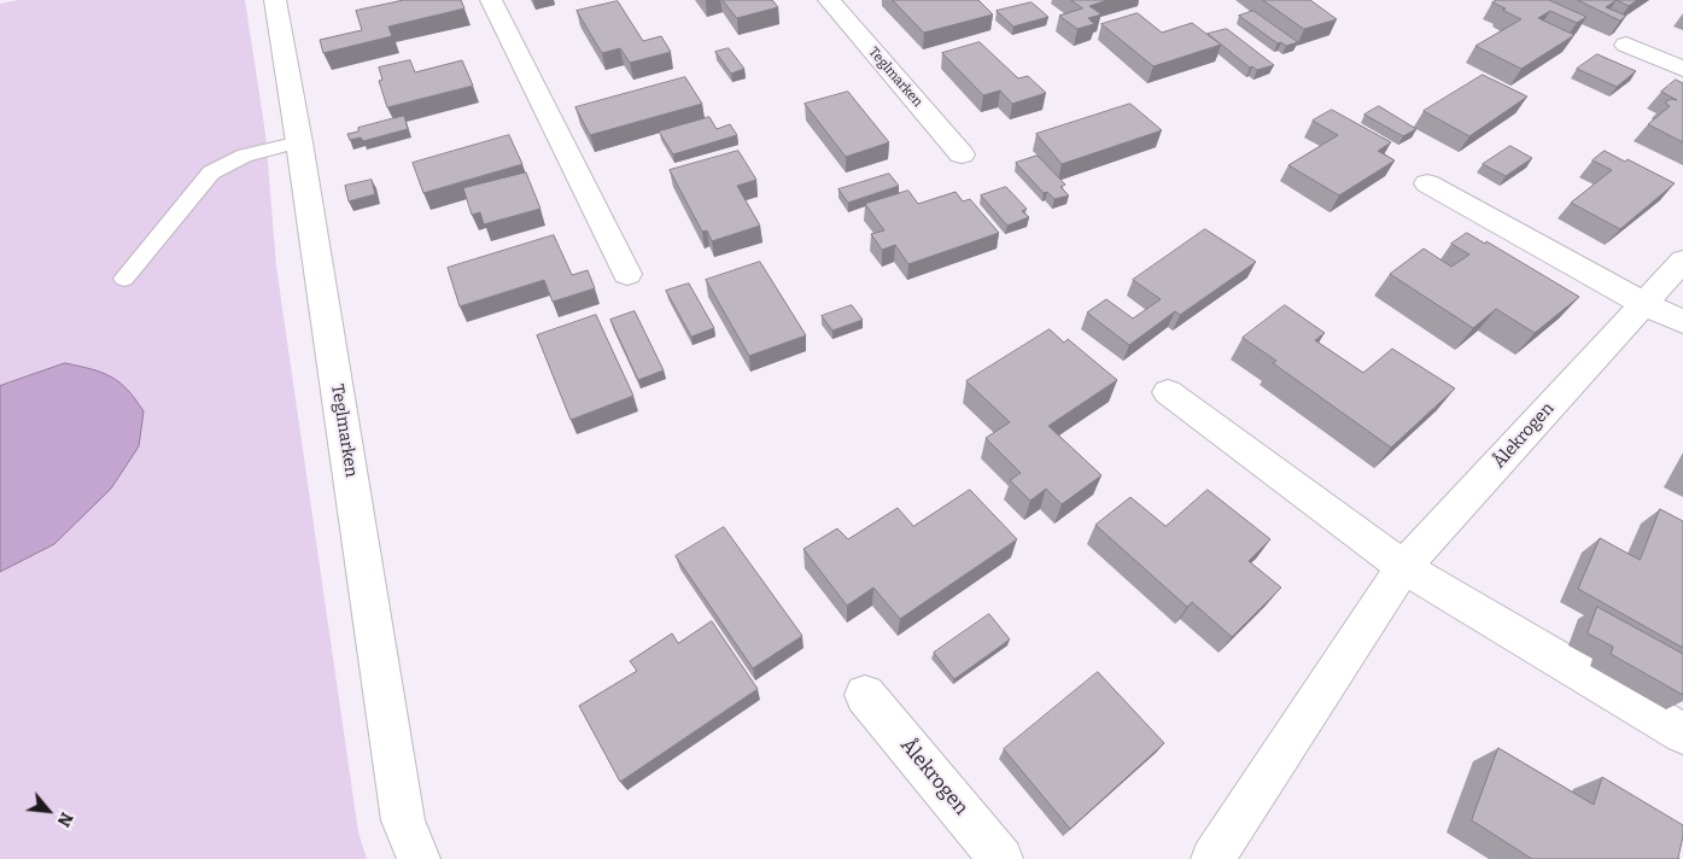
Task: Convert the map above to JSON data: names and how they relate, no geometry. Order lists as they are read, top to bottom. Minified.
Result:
{"streets":{"street":["Teglmarken","Ålekrogen"]},"north":"bottom right"}
